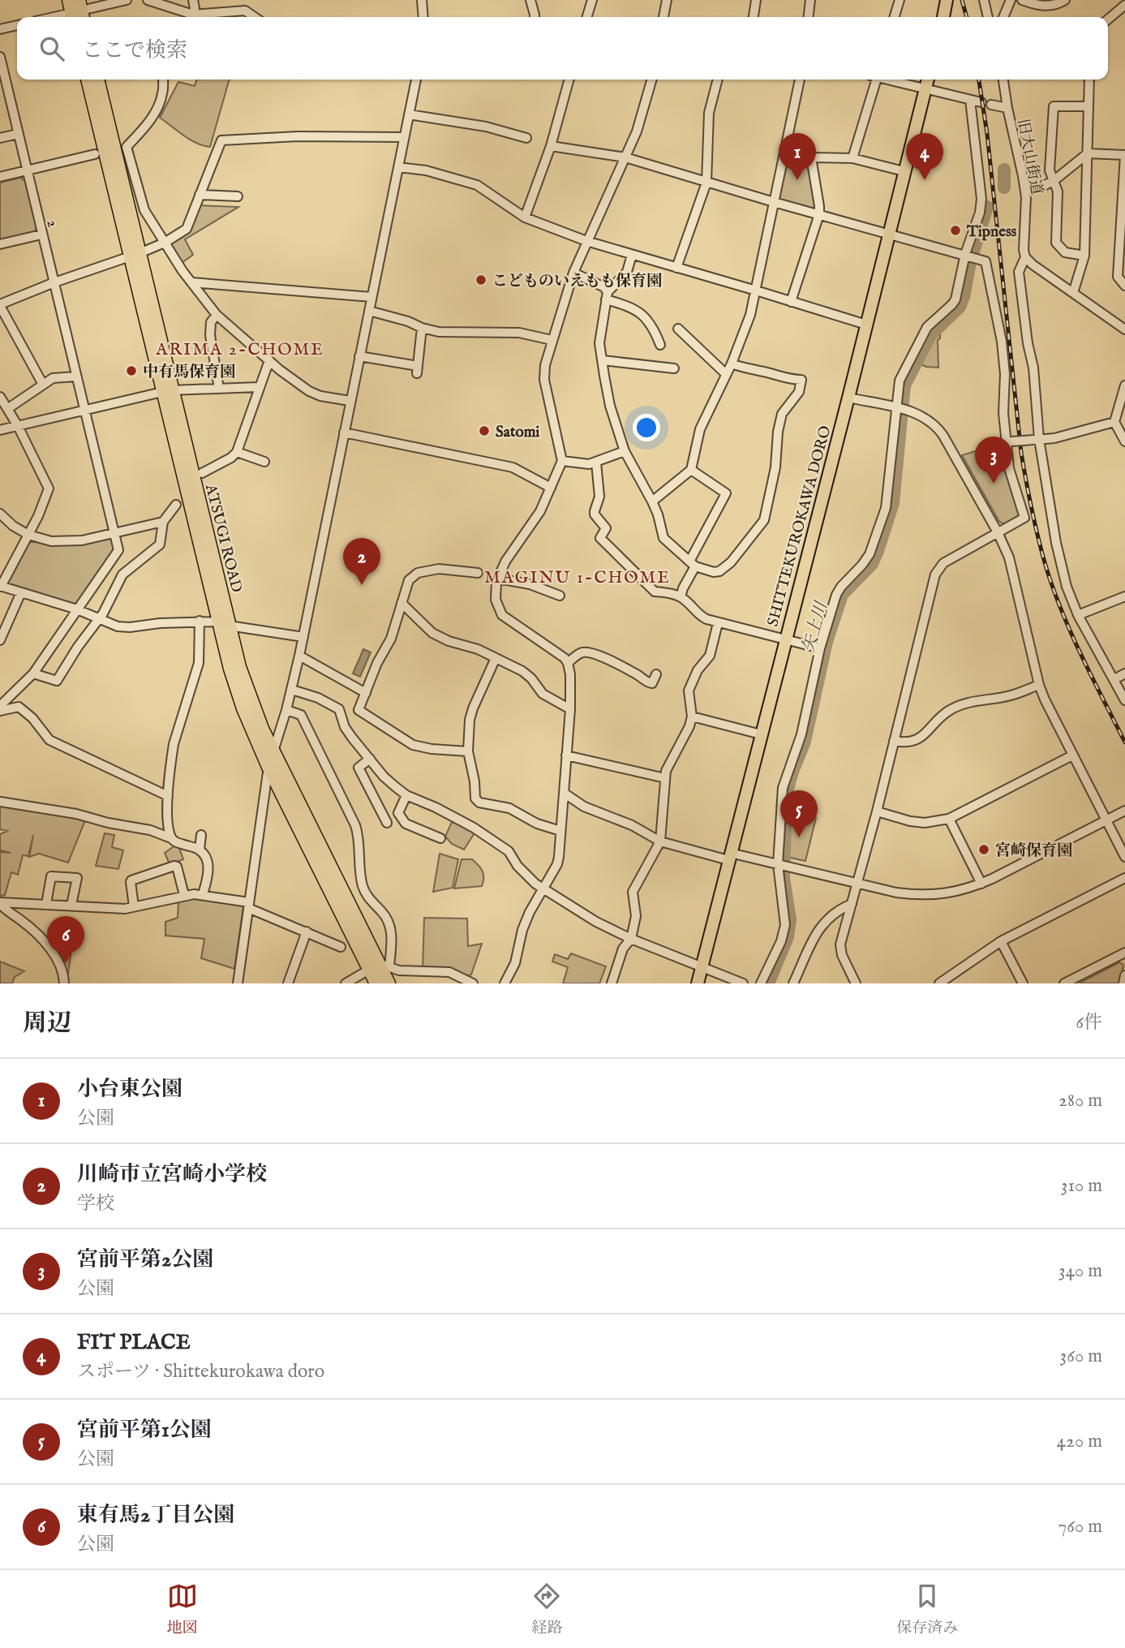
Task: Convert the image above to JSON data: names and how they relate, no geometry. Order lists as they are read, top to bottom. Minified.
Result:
{"streets":{"highway":["ATSUGI ROAD"],"main road":["SHITTEKUROKAWA DORO"],"street":["旧大山街道","2"]},"districts":["ARIMA 2-CHOME","MAGINU 1-CHOME"],"water":["矢上川"],"places":["Tipness","こどものいえもも保育園","中有馬保育園","Satomi","宮崎保育園"],"page":{"search":"ここで検索","pins":["1","4","3","2","5","6"],"heading":["周辺","6件"],"list":[{"mark":"1","name":"小台東公園","note":"公園","value":"280 m"},{"mark":"2","name":"川崎市立宮崎小学校","note":"学校","value":"310 m"},{"mark":"3","name":"宮前平第2公園","note":"公園","value":"340 m"},{"mark":"4","name":"FIT PLACE","note":"スポーツ · Shittekurokawa doro","value":"360 m"},{"mark":"5","name":"宮前平第1公園","note":"公園","value":"420 m"},{"mark":"6","name":"東有馬2丁目公園","note":"公園","value":"760 m"}],"nav":["地図","経路","保存済み"]}}
